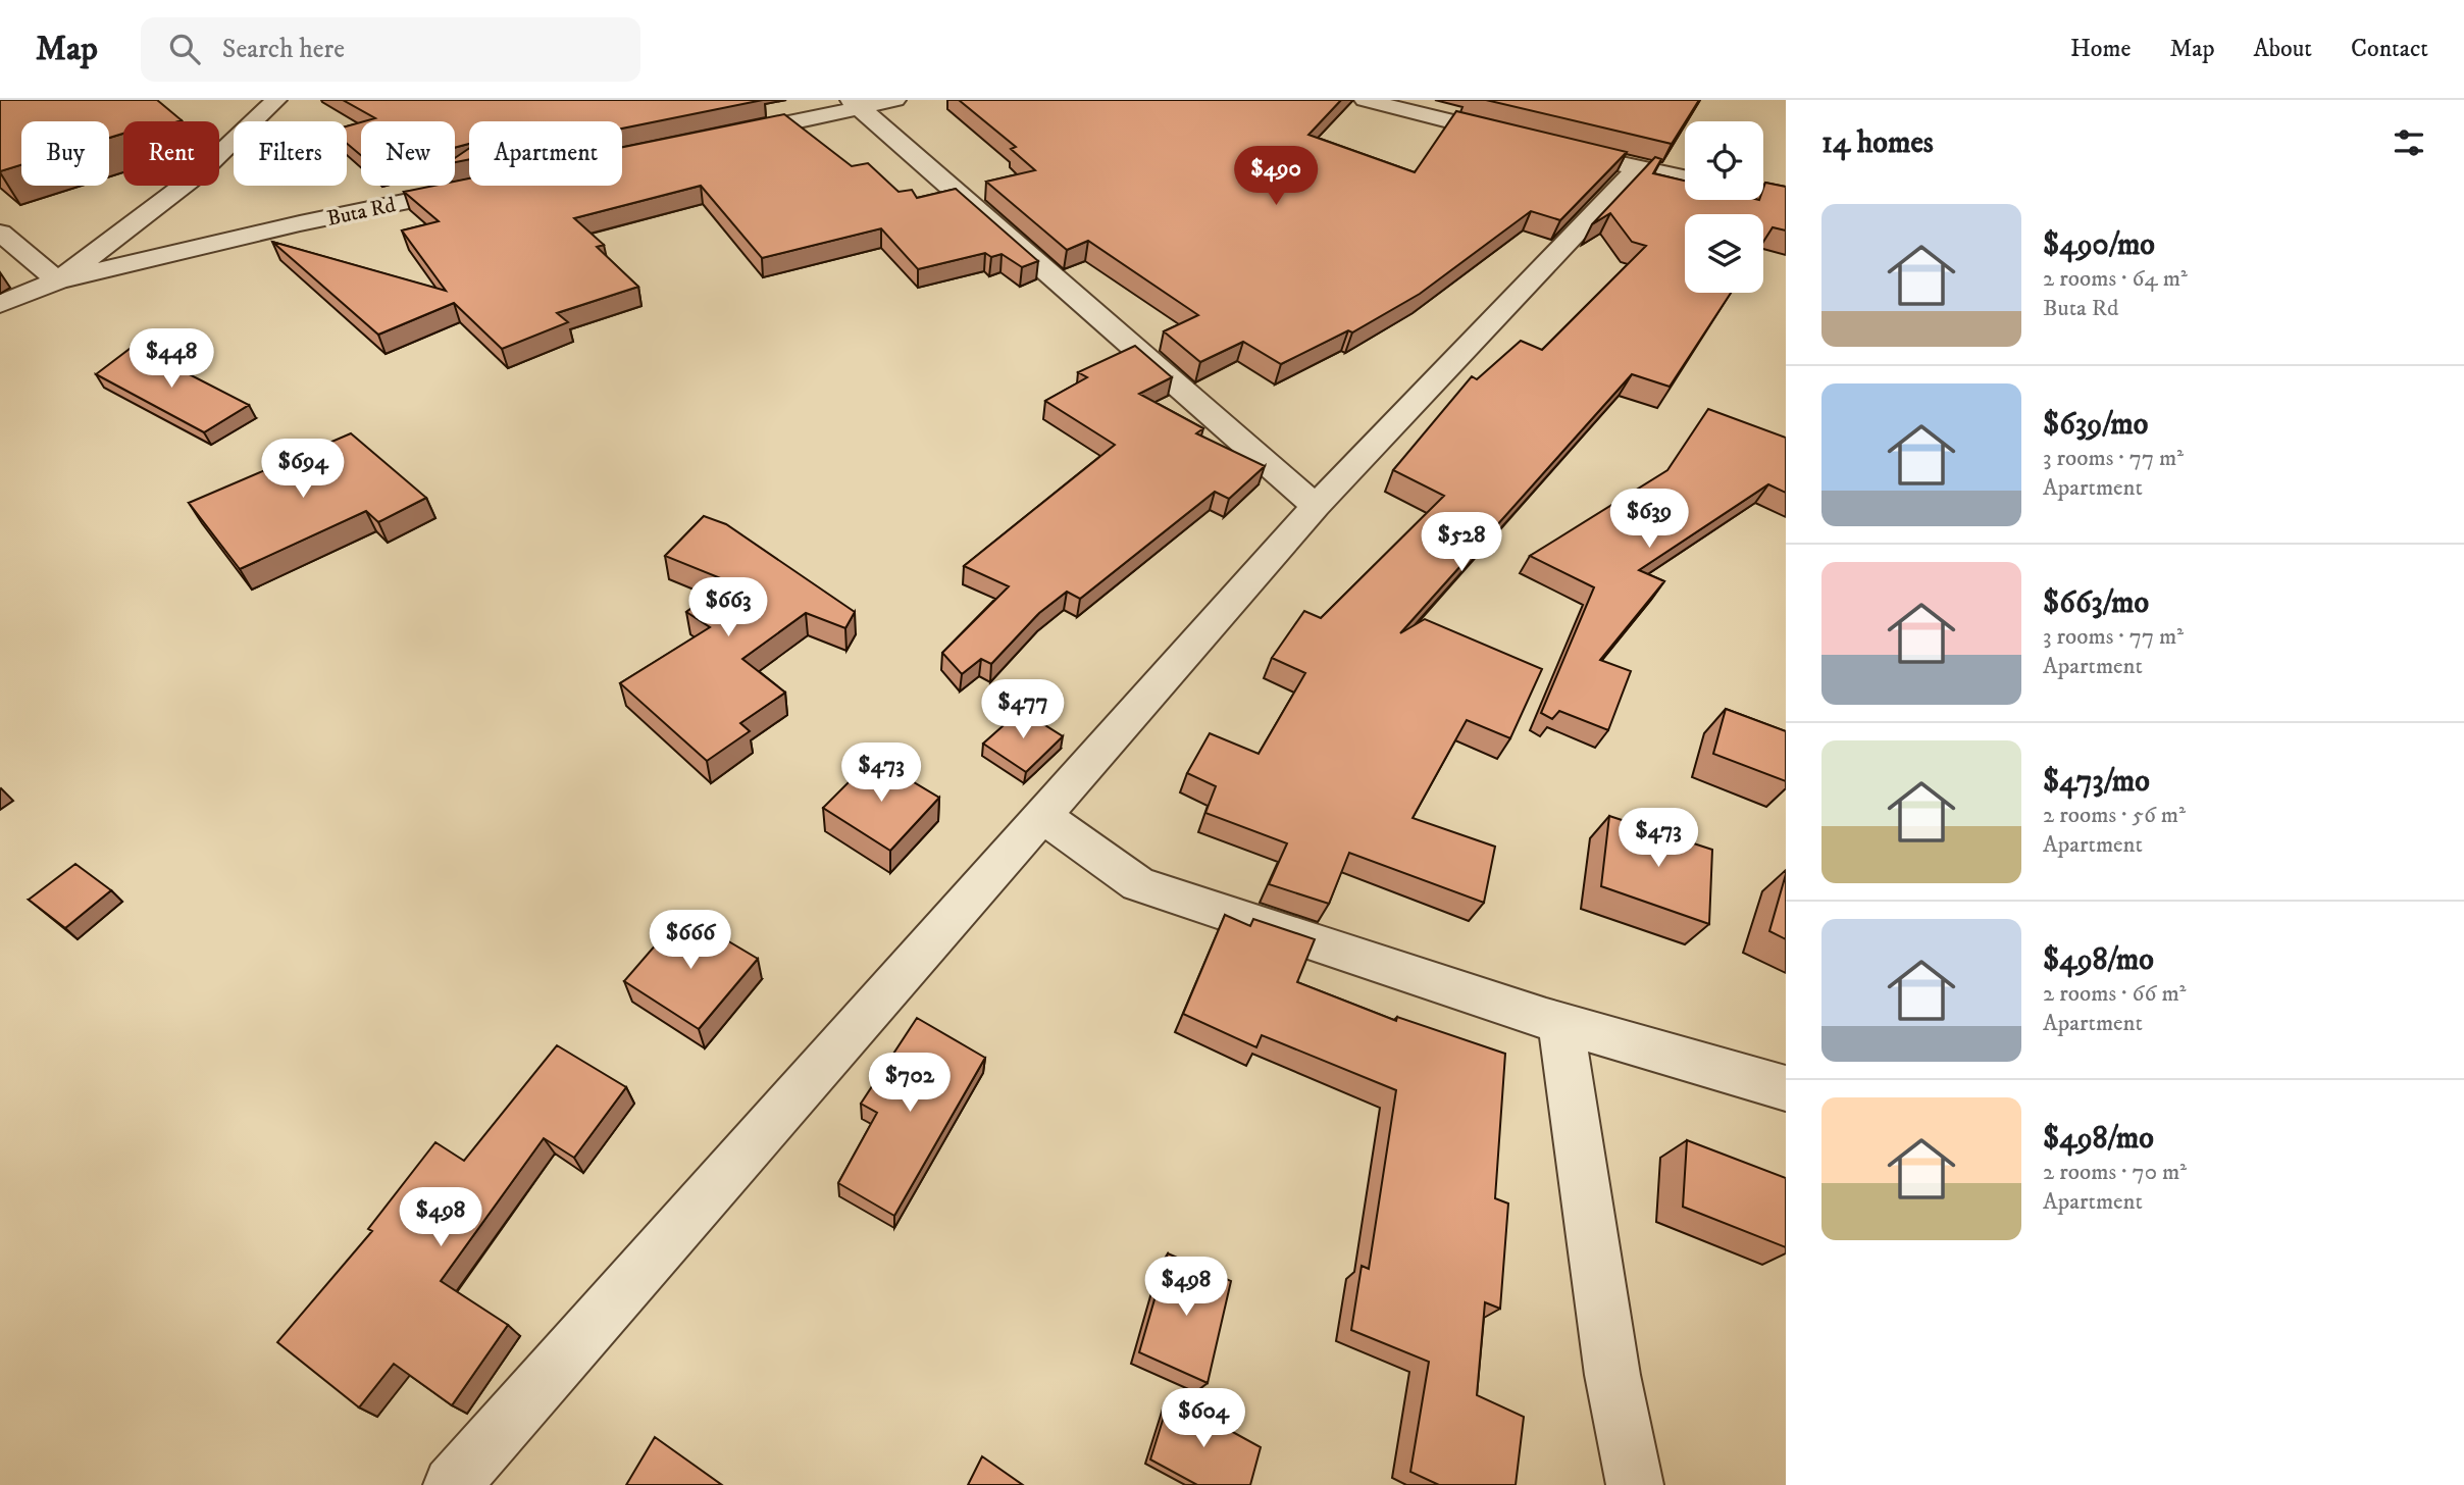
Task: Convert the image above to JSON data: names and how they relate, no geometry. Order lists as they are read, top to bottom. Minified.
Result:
{"streets":{"street":["Buta Rd"]},"page":{"header":"Map","search":"Search here","nav":["Home","Map","About","Contact"],"heading":"14 homes","chip":["Buy","Rent","Filters","New","Apartment"],"price":["$490","$448","$694","$639","$528","$663","$477","$473","$473","$666","$702","$498","$498","$604"],"list":[{"name":"$490/mo","note":"2 rooms · 64 m² · Buta Rd"},{"name":"$639/mo","note":"3 rooms · 77 m² · Apartment"},{"name":"$663/mo","note":"3 rooms · 77 m² · Apartment"},{"name":"$473/mo","note":"2 rooms · 56 m² · Apartment"},{"name":"$498/mo","note":"2 rooms · 66 m² · Apartment"},{"name":"$498/mo","note":"2 rooms · 70 m² · Apartment"}]}}
